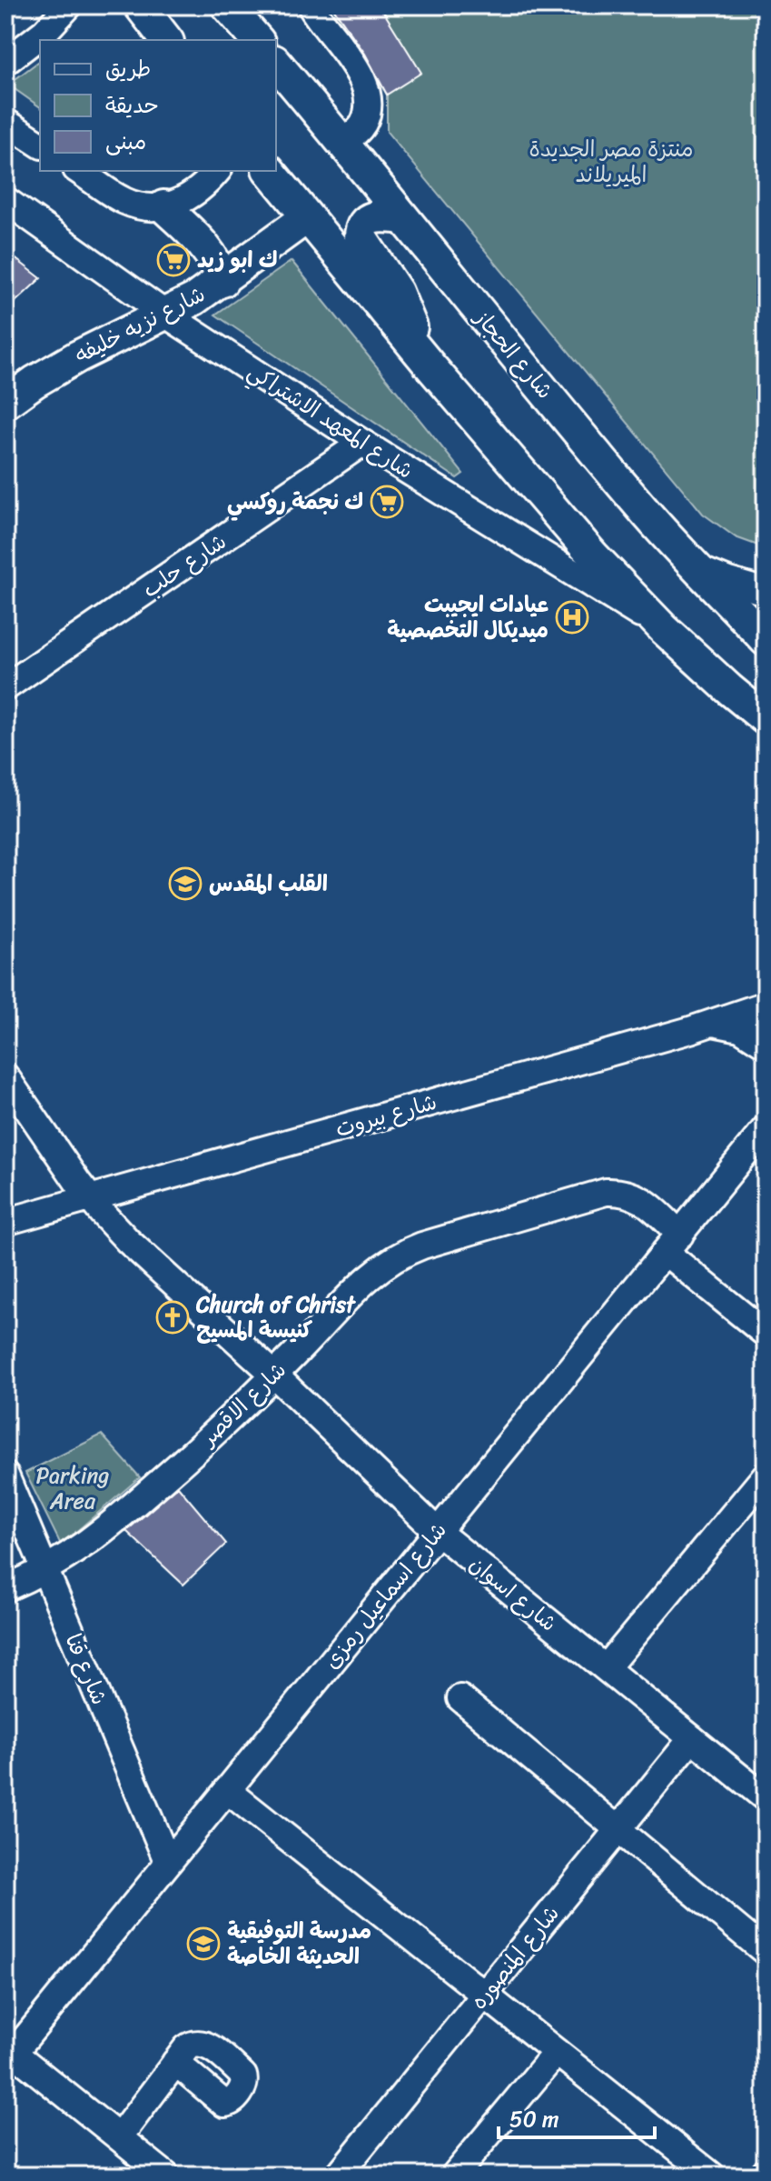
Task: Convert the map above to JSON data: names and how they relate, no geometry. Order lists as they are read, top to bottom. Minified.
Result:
{"streets":{"main road":["شارع نزيه خليفه","شارع الحجاز"],"street":["شارع المعهد الاشتراكي","شارع حلب","شارع بيروت","شارع الاقصر","شارع اسوان","شارع اسماعيل رمزى","شارع قنا","شارع المنصوره"]},"crossings":[["شارع نزيه خليفه","شارع المعهد الاشتراكي"],["شارع المعهد الاشتراكي","شارع حلب"],["شارع بيروت","شارع اسوان"],["شارع الاقصر","شارع اسوان"],["شارع الاقصر","شارع اسماعيل رمزى"],["شارع الاقصر","شارع قنا"],["شارع اسوان","شارع اسماعيل رمزى"],["شارع اسوان","شارع المنصوره"],["شارع اسماعيل رمزى","شارع قنا"]],"parks":["منتزة مصر الجديدة الميريلاند","Parking Area"],"places":{"supermarket":["ك ابو زيد","ك نجمة روكسي"],"hospital":["عيادات ايجيبت ميديكال التخصصية"],"school or university":["القلب المقدس","مدرسة التوفيقية الحديثة الخاصة"],"church":["Church of Christ كنيسة المسيح"]},"legend":["طريق","حديقة","مبنى"],"scale_bar":"50 m"}
